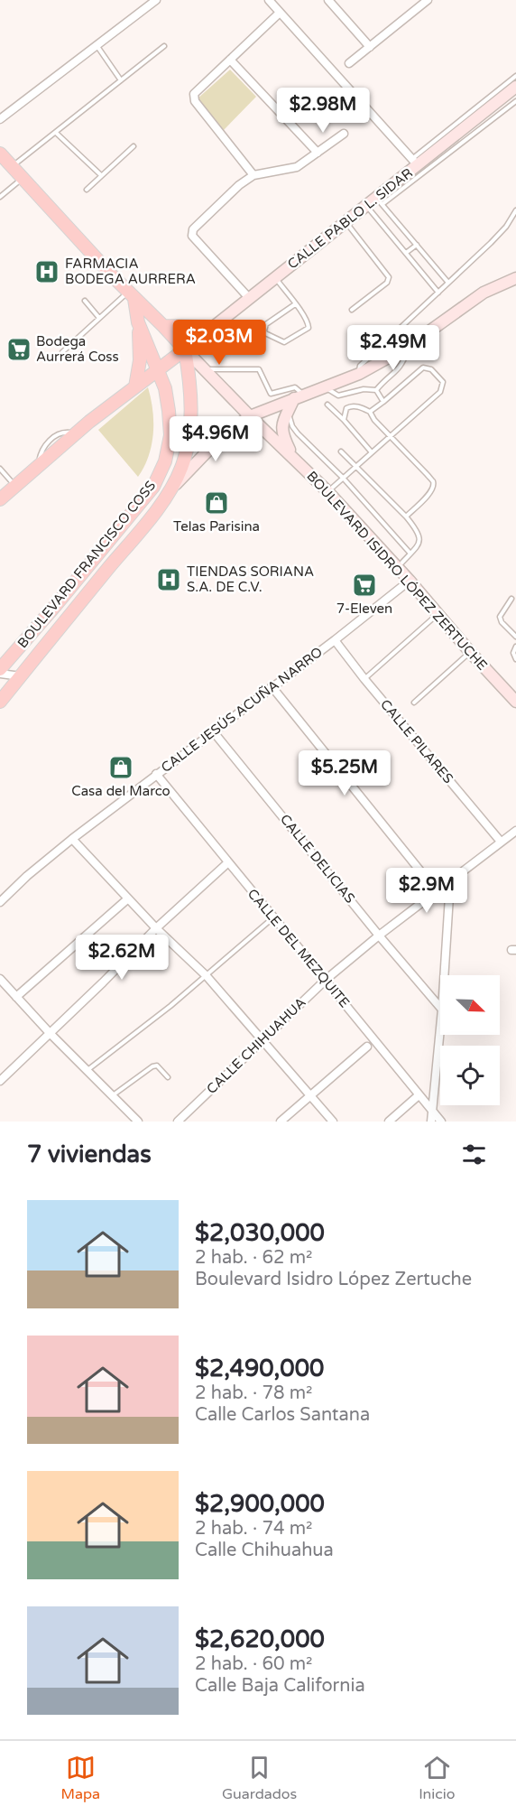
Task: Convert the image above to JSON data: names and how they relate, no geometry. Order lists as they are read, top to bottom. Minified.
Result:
{"streets":{"main road":["BOULEVARD FRANCISCO COSS"],"street":["CALLE PABLO L. SIDAR","BOULEVARD ISIDRO LÓPEZ ZERTUCHE","CALLE JESÚS ACUÑA NARRO","CALLE PILARES","CALLE DELICIAS","CALLE DEL MEZQUITE","CALLE CHIHUAHUA"]},"crossings":[["CALLE PABLO L. SIDAR","BOULEVARD FRANCISCO COSS"],["CALLE PABLO L. SIDAR","BOULEVARD ISIDRO LÓPEZ ZERTUCHE"],["BOULEVARD FRANCISCO COSS","BOULEVARD ISIDRO LÓPEZ ZERTUCHE"],["BOULEVARD ISIDRO LÓPEZ ZERTUCHE","CALLE JESÚS ACUÑA NARRO"],["CALLE JESÚS ACUÑA NARRO","CALLE PILARES"],["CALLE JESÚS ACUÑA NARRO","CALLE DELICIAS"],["CALLE JESÚS ACUÑA NARRO","CALLE DEL MEZQUITE"],["CALLE PILARES","CALLE CHIHUAHUA"],["CALLE DELICIAS","CALLE CHIHUAHUA"],["CALLE DEL MEZQUITE","CALLE CHIHUAHUA"]],"places":{"hospital":["FARMACIA BODEGA AURRERA","TIENDAS SORIANA S.A. DE C.V."],"supermarket":["Bodega Aurrerá Coss","7-Eleven"],"shop":["Telas Parisina","Casa del Marco"]},"north":"bottom right","page":{"price":["$2.98M","$2.03M","$2.49M","$4.96M","$5.25M","$2.9M","$2.62M"],"heading":"7 viviendas","list":[{"name":"$2,030,000","note":"2 hab. · 62 m² · Boulevard Isidro López Zertuche"},{"name":"$2,490,000","note":"2 hab. · 78 m² · Calle Carlos Santana"},{"name":"$2,900,000","note":"2 hab. · 74 m² · Calle Chihuahua"},{"name":"$2,620,000","note":"2 hab. · 60 m² · Calle Baja California"}],"tabs":["Mapa","Guardados","Inicio"]}}
